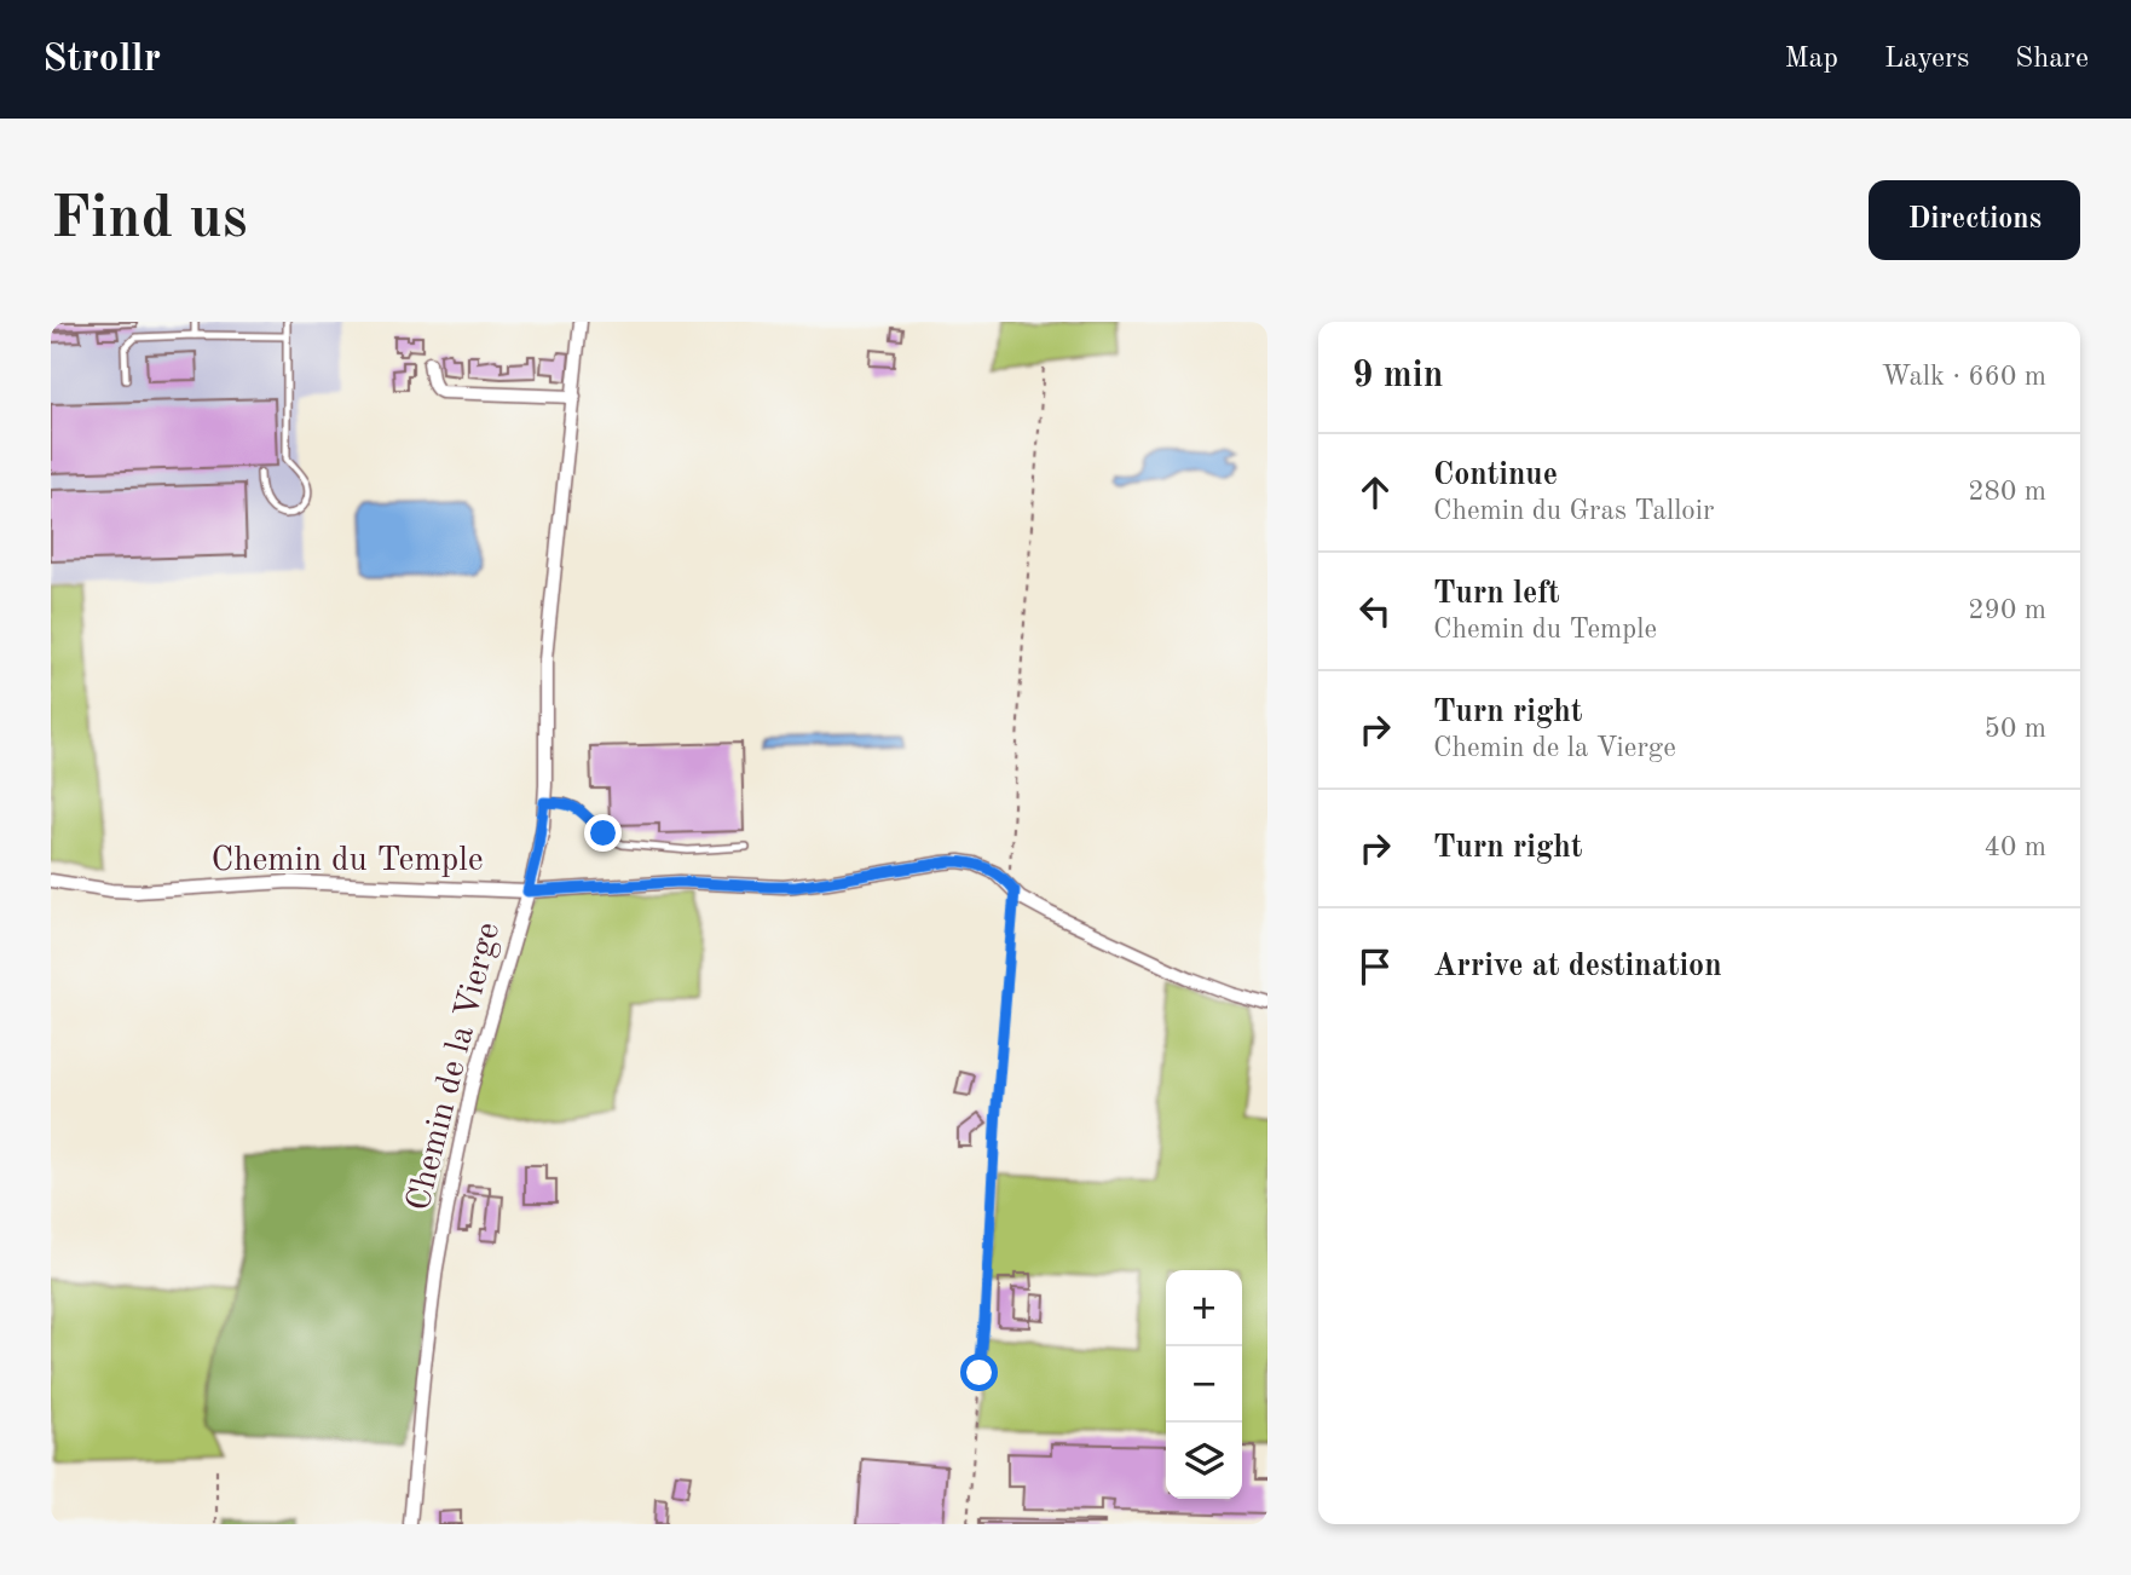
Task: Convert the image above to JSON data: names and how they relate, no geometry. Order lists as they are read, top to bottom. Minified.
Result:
{"streets":{"street":["Chemin du Temple","Chemin de la Vierge"]},"crossings":[["Chemin du Temple","Chemin de la Vierge"]],"page":{"header":"Strollr","nav":["Map","Layers","Share"],"buttons":"Directions","title":"Find us","heading":["9 min","Walk · 660 m"],"list":[["Continue","Chemin du Gras Talloir","280 m"],["Turn left","Chemin du Temple","290 m"],["Turn right","Chemin de la Vierge","50 m"],["Turn right","40 m"],"Arrive at destination"],"map_buttons":["+","−"]}}
